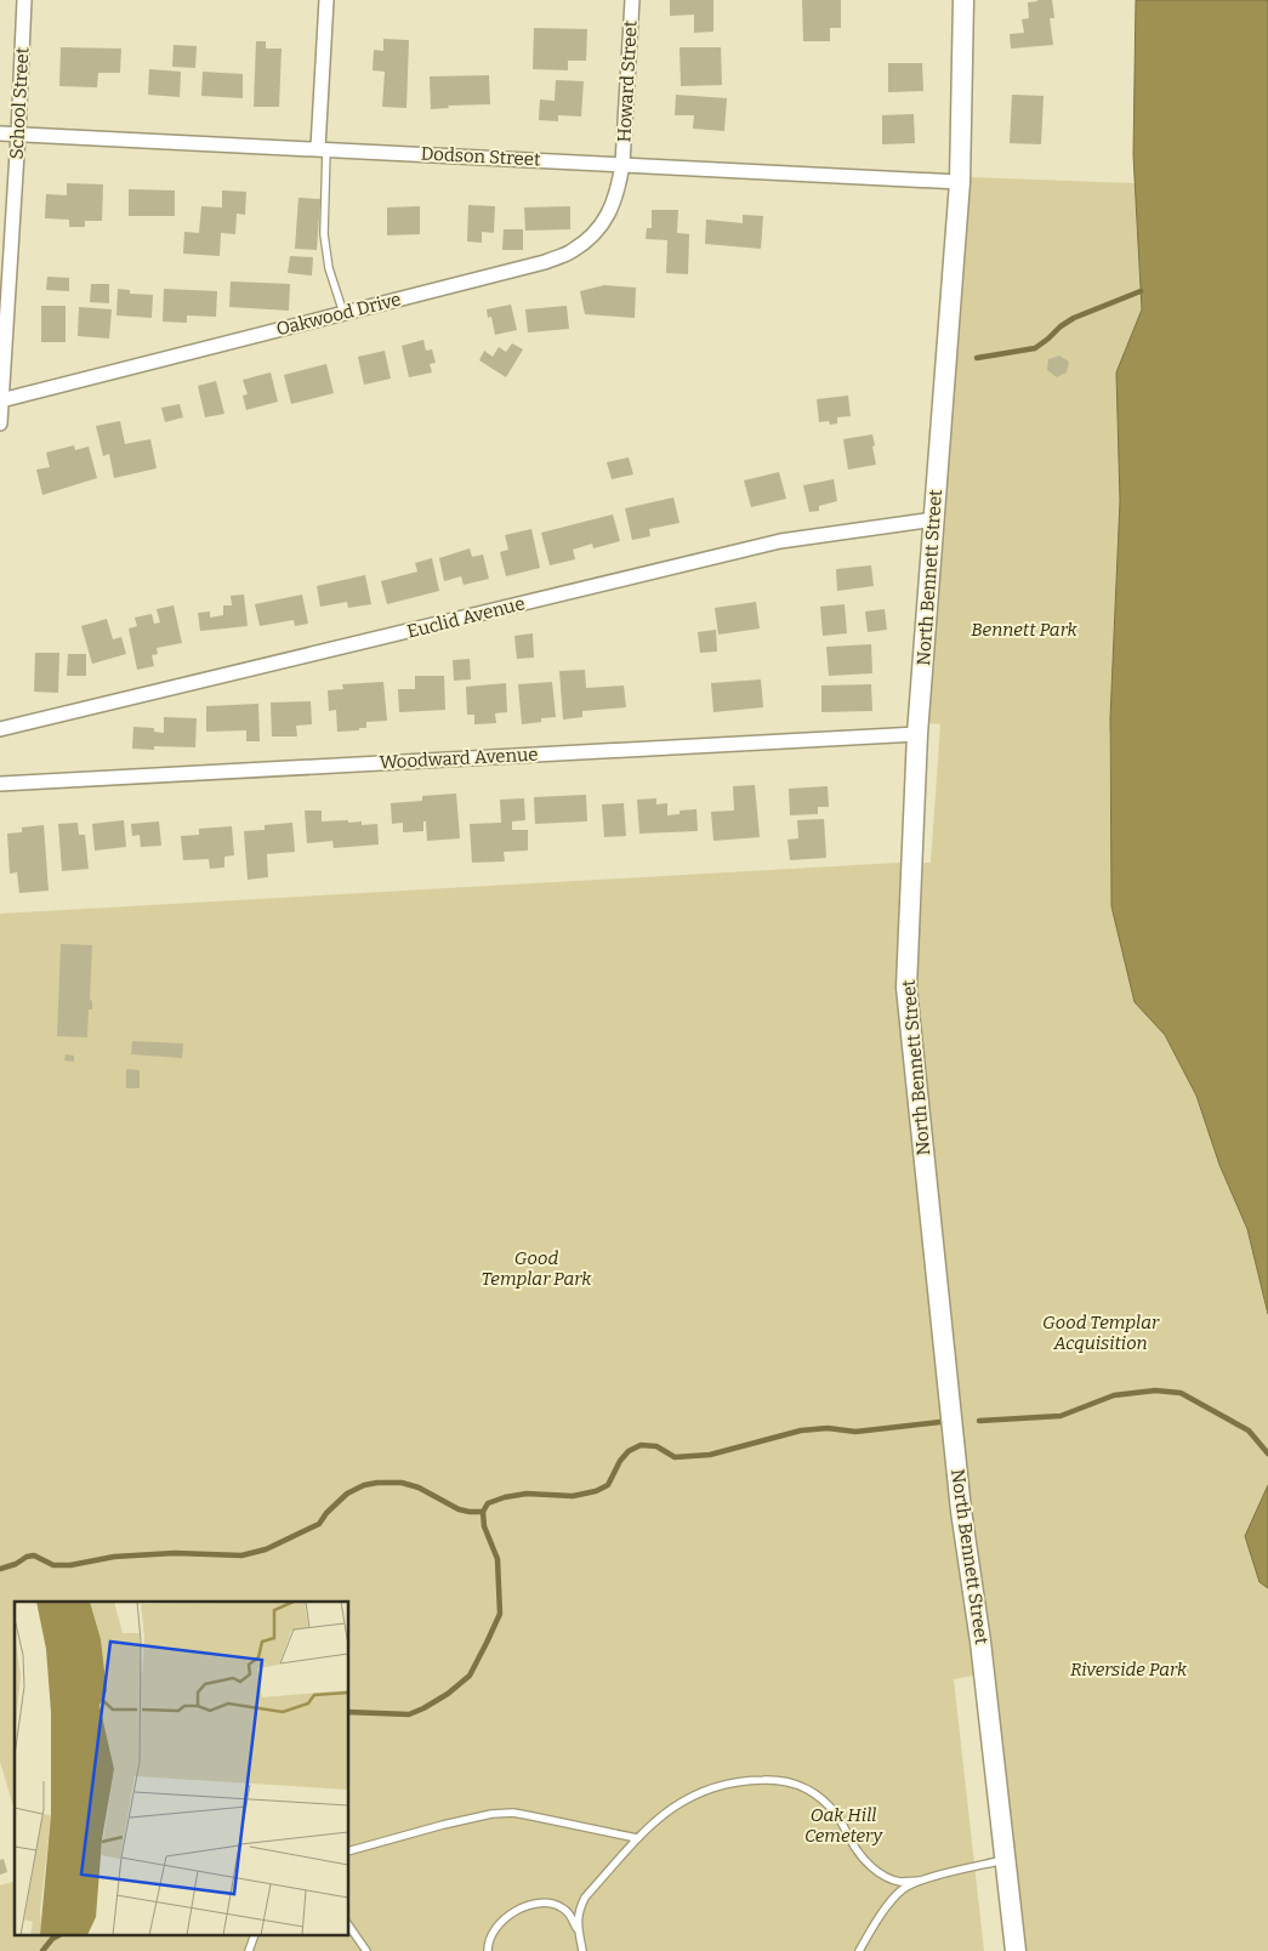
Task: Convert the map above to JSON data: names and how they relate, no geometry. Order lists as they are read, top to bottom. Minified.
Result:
{"streets":{"main road":["North Bennett Street"],"street":["Howard Street","School Street","Dodson Street","Oakwood Drive","Euclid Avenue","Woodward Avenue"]},"crossings":[["Howard Street","Dodson Street"],["Howard Street","Oakwood Drive"],["School Street","Dodson Street"],["School Street","Oakwood Drive"],["Dodson Street","Oakwood Drive"],["Dodson Street","North Bennett Street"],["North Bennett Street","Euclid Avenue"],["North Bennett Street","Woodward Avenue"]],"parks":["Bennett Park","Good Templar Park","Good Templar Acquisition","Riverside Park","Oak Hill Cemetery"]}
